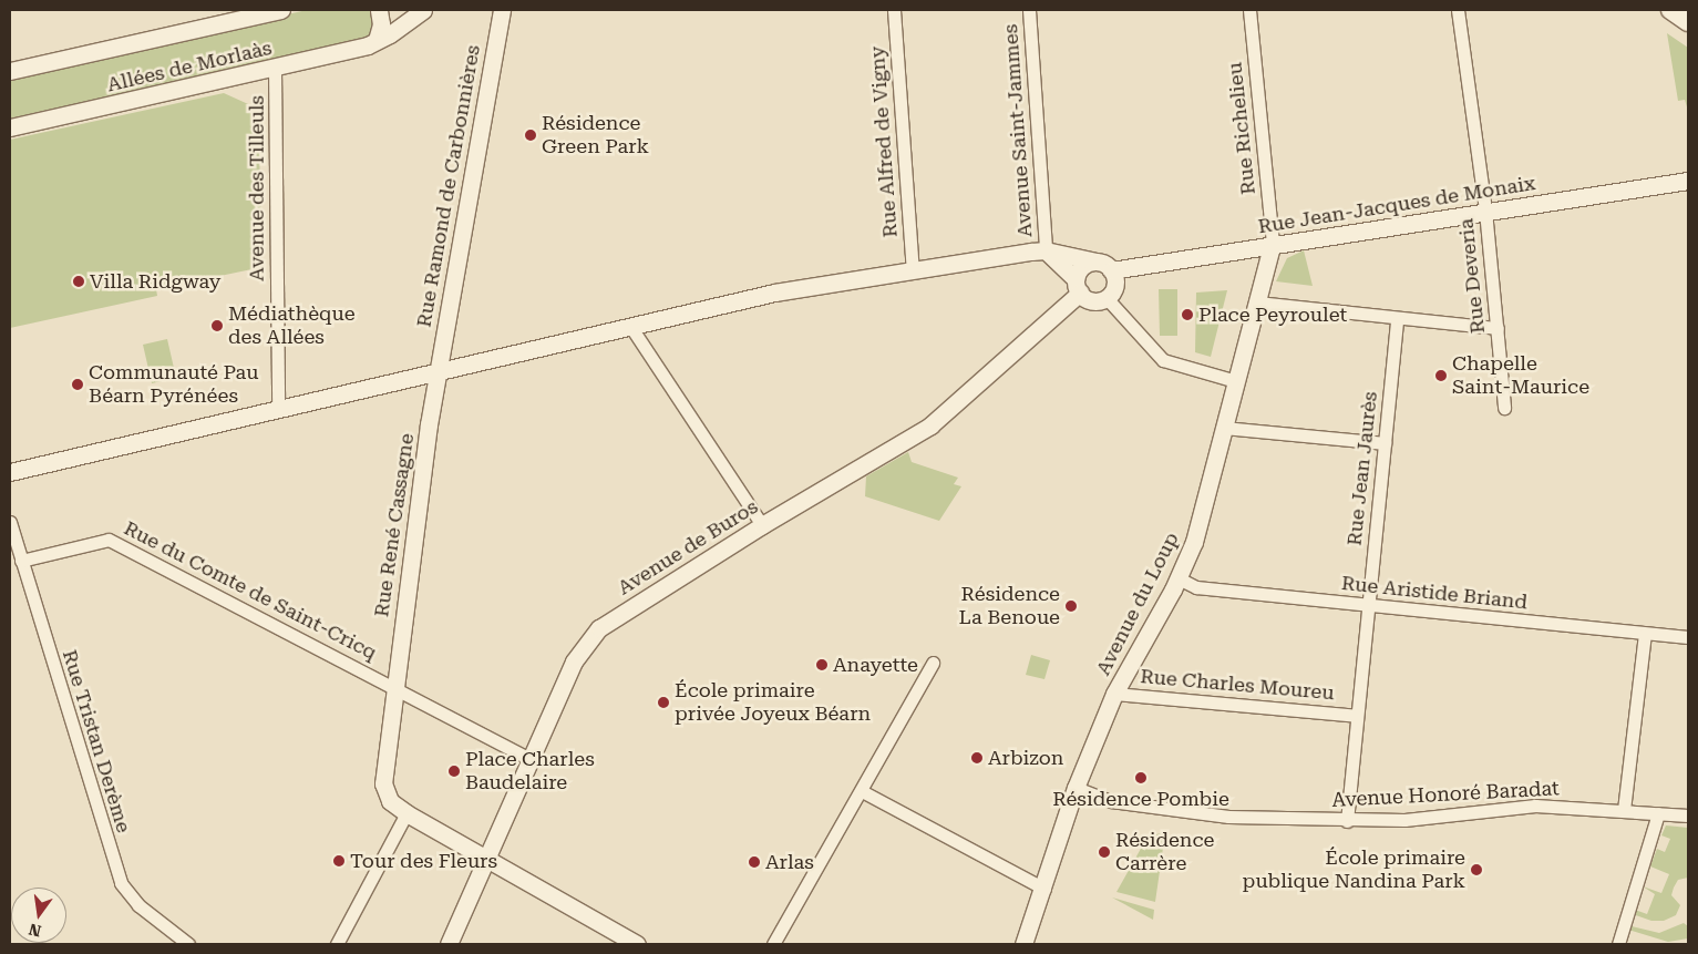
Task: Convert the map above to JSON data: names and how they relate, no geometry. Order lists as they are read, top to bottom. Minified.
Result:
{"streets":{"street":["Allées de Morlaàs","Rue Richelieu","Avenue Saint-Jammes","Rue Alfred de Vigny","Rue Ramond de Carbonnières","Avenue des Tilleuls","Rue Jean-Jacques de Monaix","Rue Deveria","Rue Jean Jaurès","Rue René Cassagne","Avenue de Buros","Rue du Comte de Saint-Cricq","Rue Aristide Briand","Avenue du Loup","Rue Charles Moureu","Rue Tristan Derème","Avenue Honoré Baradat"]},"crossings":[["Allées de Morlaàs","Avenue des Tilleuls"],["Rue Richelieu","Rue Jean-Jacques de Monaix"],["Rue Richelieu","Avenue du Loup"],["Rue Ramond de Carbonnières","Rue René Cassagne"],["Rue Jean-Jacques de Monaix","Rue Deveria"],["Rue Jean-Jacques de Monaix","Avenue de Buros"],["Rue Jean-Jacques de Monaix","Avenue du Loup"],["Rue Jean Jaurès","Rue Aristide Briand"],["Rue Jean Jaurès","Rue Charles Moureu"],["Rue Jean Jaurès","Avenue Honoré Baradat"],["Rue René Cassagne","Rue du Comte de Saint-Cricq"],["Avenue de Buros","Rue du Comte de Saint-Cricq"],["Rue du Comte de Saint-Cricq","Rue Tristan Derème"],["Rue Aristide Briand","Avenue du Loup"],["Avenue du Loup","Rue Charles Moureu"],["Avenue du Loup","Avenue Honoré Baradat"]],"places":["Résidence Green Park","Villa Ridgway","Place Peyroulet","Médiathèque des Allées","Chapelle Saint-Maurice","Communauté Pau Béarn Pyrénées","Résidence La Benoue","Anayette","École primaire privée Joyeux Béarn","Arbizon","Place Charles Baudelaire","Résidence Pombie","Résidence Carrère","Tour des Fleurs","Arlas","École primaire publique Nandina Park"],"north":"bottom"}
